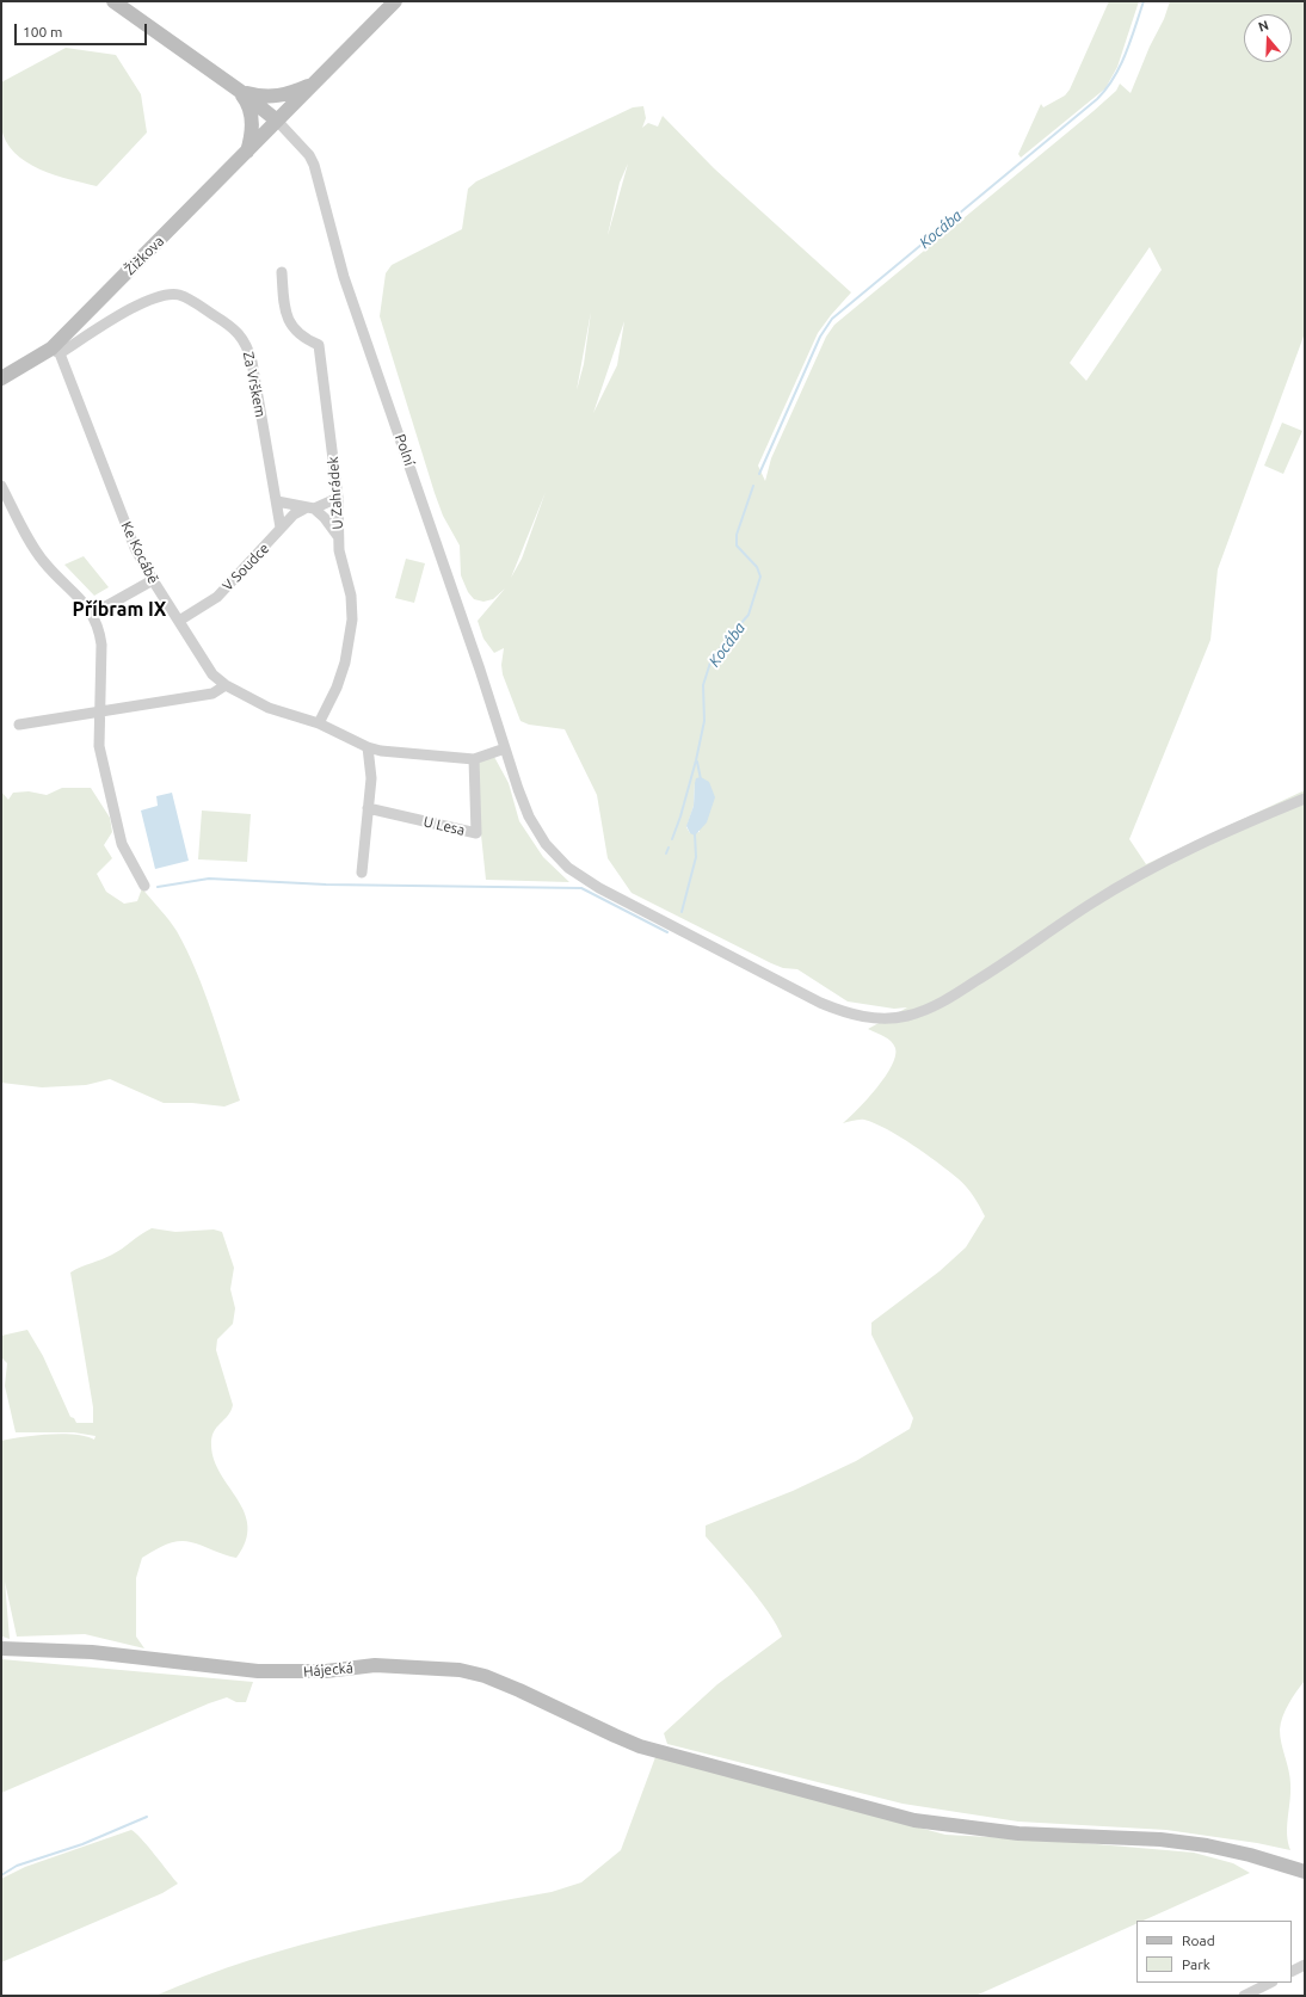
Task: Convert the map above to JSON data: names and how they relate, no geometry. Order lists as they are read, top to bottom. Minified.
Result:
{"streets":{"main road":["Žižkova","Hájecká"],"street":["Za Vrškem","Polní","U Zahrádek","Ke Kocábě","V Soudce","U Lesa"]},"crossings":[["Žižkova","Za Vrškem"],["Žižkova","Polní"],["Žižkova","Ke Kocábě"],["Za Vrškem","Ke Kocábě"],["Za Vrškem","V Soudce"],["Polní","Ke Kocábě"],["U Zahrádek","Ke Kocábě"],["U Zahrádek","V Soudce"],["Ke Kocábě","V Soudce"],["Ke Kocábě","U Lesa"]],"districts":["Příbram IX"],"water":["Kocába"],"legend":["Road","Park"],"scale_bar":"100 m","north":"top"}
